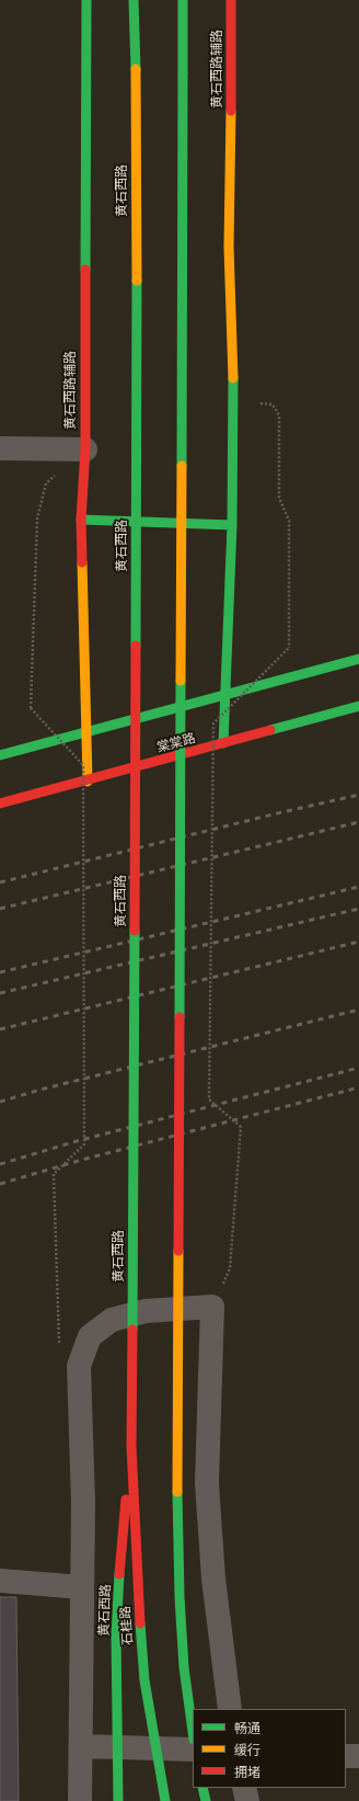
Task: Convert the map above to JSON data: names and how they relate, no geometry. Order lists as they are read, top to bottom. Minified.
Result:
{"streets":{"main road":["黄石西路辅路","黄石西路","棠棠路","石桂路"]},"crossings":[["黄石西路辅路","棠棠路"],["黄石西路","石桂路"]],"legend":["畅通","缓行","拥堵"]}
